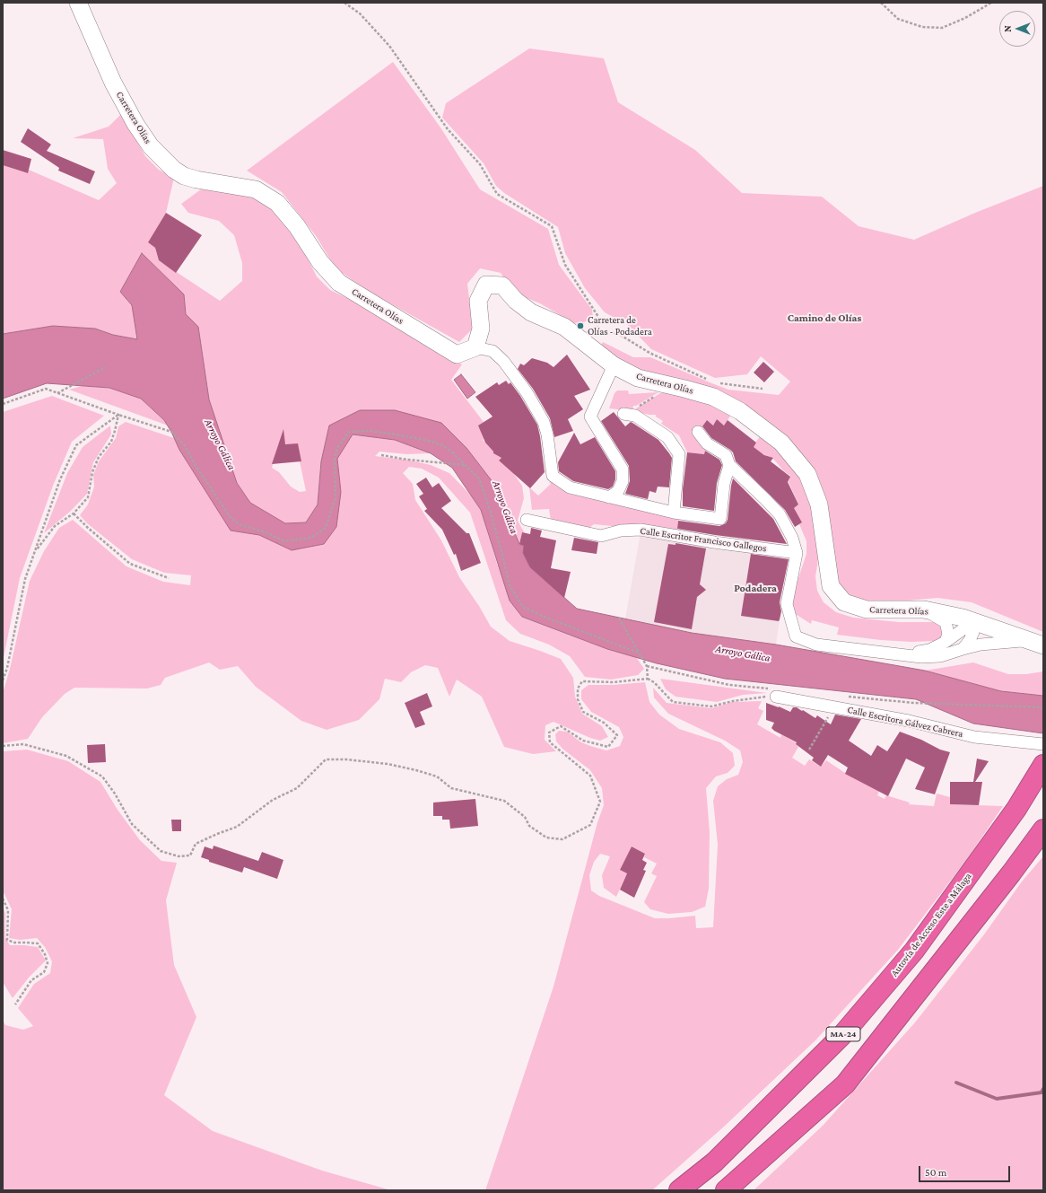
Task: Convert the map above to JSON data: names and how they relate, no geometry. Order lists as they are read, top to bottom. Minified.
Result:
{"streets":{"highway":["Autovía de Acceso Este a Málaga","MA-24"],"main road":["Carretera Olías"],"street":["Calle Escritor Francisco Gallegos","Calle Escritora Gálvez Cabrera"]},"districts":["Camino de Olías","Podadera"],"water":["Arroyo Gálica"],"places":["Carretera de Olías - Podadera"],"scale_bar":"50 m","north":"left"}
